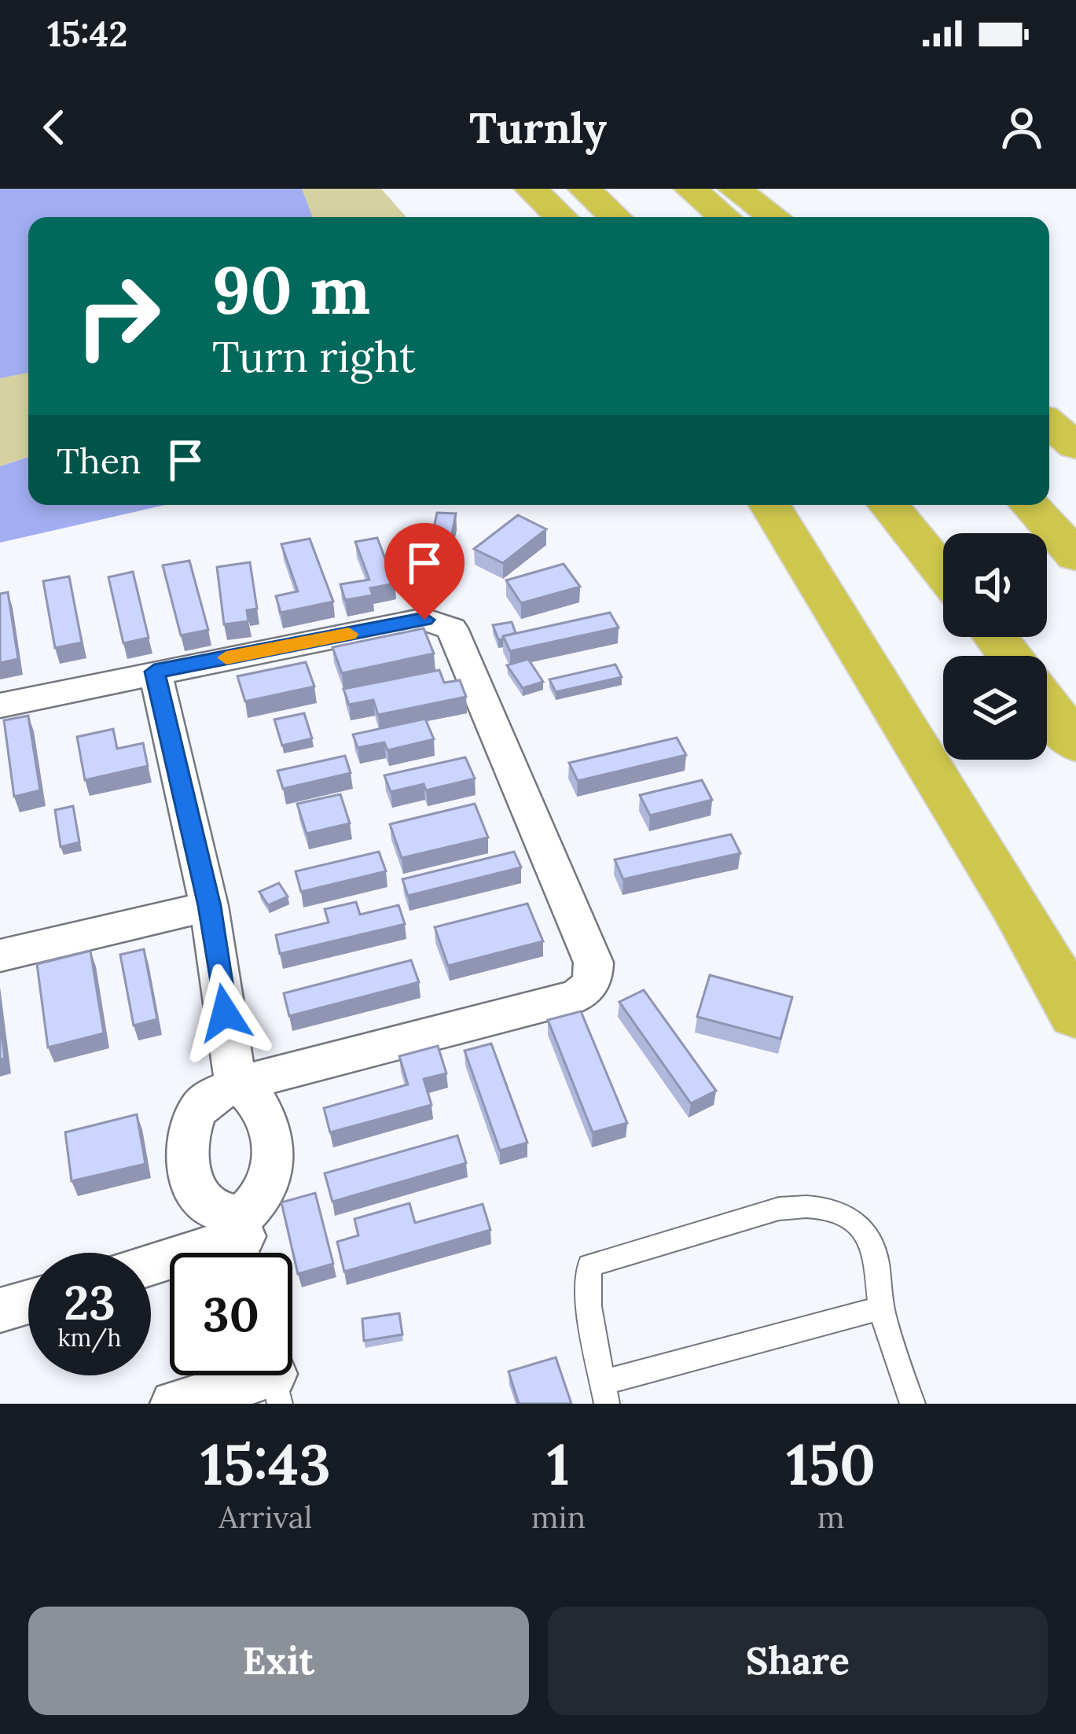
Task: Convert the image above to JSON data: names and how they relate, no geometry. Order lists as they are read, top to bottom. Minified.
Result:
{"page":{"status":"15:42","header":"Turnly","turn":["90 m","Turn right"],"then":"Then","speed":"23 km/h","limit":"30","eta":["15:43","Arrival","1","min","150","m"],"buttons":["Exit","Share"]}}
